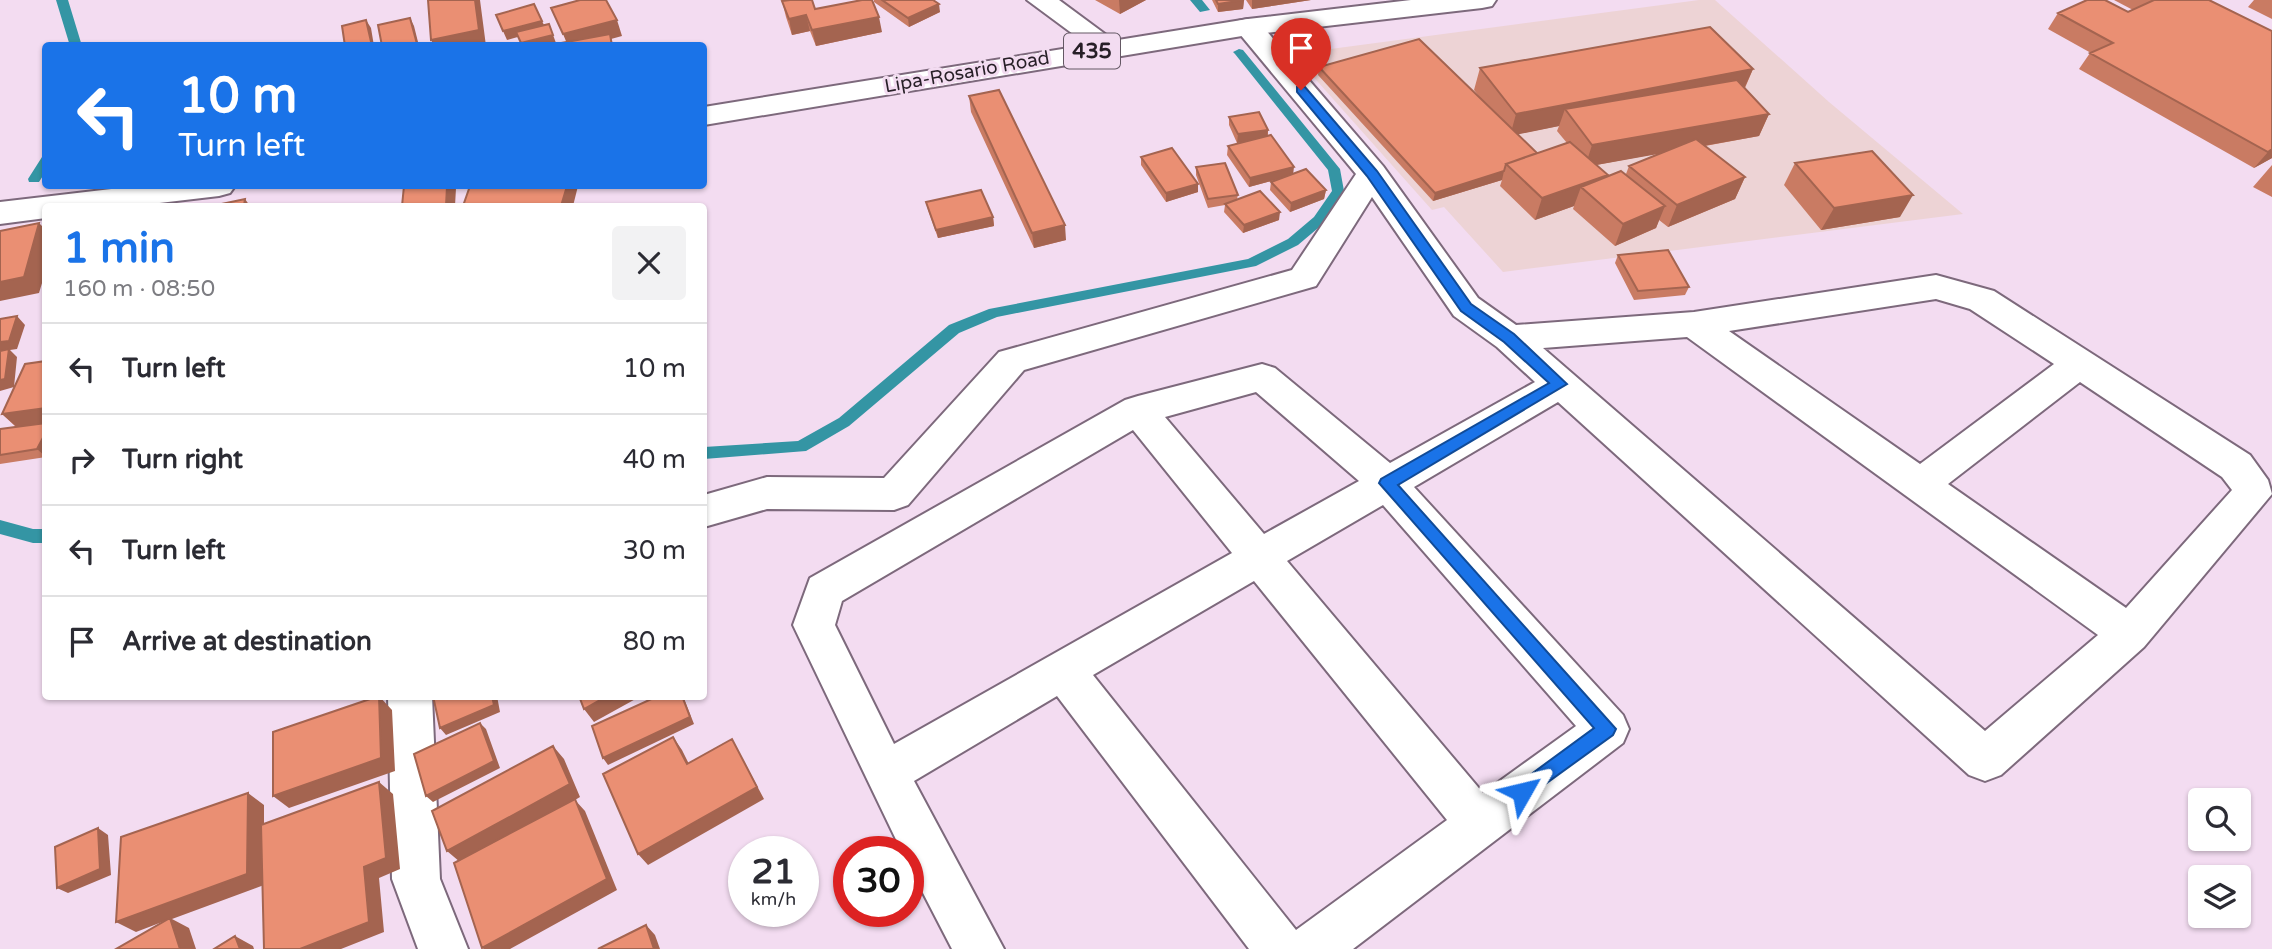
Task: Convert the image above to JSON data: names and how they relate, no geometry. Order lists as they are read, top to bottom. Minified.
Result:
{"streets":{"street":["435","Lipa-Rosario Road"]},"page":{"turn":["10 m","Turn left"],"heading":["1 min","160 m · 08:50"],"list":[{"name":"Turn left","value":"10 m"},{"name":"Turn right","value":"40 m"},{"name":"Turn left","value":"30 m"},{"name":"Arrive at destination","value":"80 m"}],"speed":"21 km/h","limit":"30"}}
